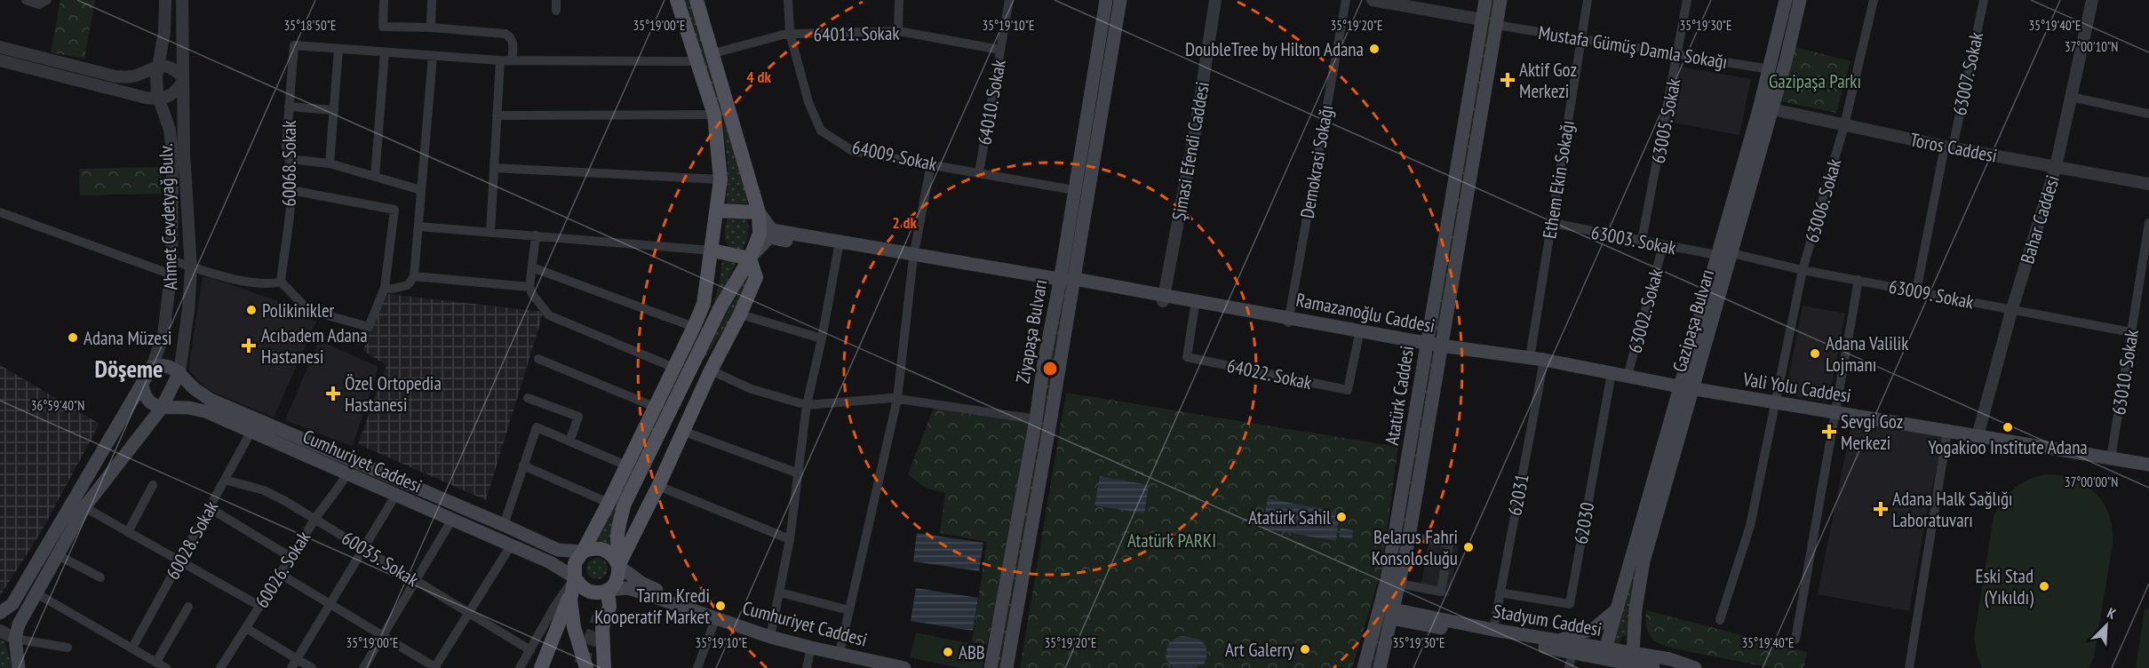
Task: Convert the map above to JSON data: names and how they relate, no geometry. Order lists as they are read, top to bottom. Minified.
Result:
{"streets":{"main road":["Ahmet Cevdetyağ Bulv.","Ramazanoğlu Caddesi","Gazipaşa Bulvarı","Ziyapaşa Bulvarı","Vali Yolu Caddesi","Atatürk Caddesi","Cumhuriyet Caddesi","Stadyum Caddesi"],"street":["64011. Sokak","Mustafa Gümüş Damla Sokağı","63007. Sokak","64010. Sokak","63005. Sokak","Toros Caddesi","Şimasi Efendi Caddesi","64009. Sokak","Demokrasi Sokağı","60068. Sokak","Ethem Ekin Sokağı","63006. Sokak","Bahar Caddesi","63003. Sokak","63009. Sokak","63002. Sokak","63010. Sokak","64022. Sokak","62031","62030","60028. Sokak","60035. Sokak","60026. Sokak"]},"crossings":[["64011. Sokak","64010. Sokak"],["64011. Sokak","64009. Sokak"],["Mustafa Gümüş Damla Sokağı","63005. Sokak"],["Mustafa Gümüş Damla Sokağı","Ethem Ekin Sokağı"],["Mustafa Gümüş Damla Sokağı","Gazipaşa Bulvarı"],["Mustafa Gümüş Damla Sokağı","Atatürk Caddesi"],["63007. Sokak","Toros Caddesi"],["63007. Sokak","63009. Sokak"],["64010. Sokak","64009. Sokak"],["63005. Sokak","63003. Sokak"],["Toros Caddesi","63006. Sokak"],["Toros Caddesi","Bahar Caddesi"],["Toros Caddesi","Gazipaşa Bulvarı"],["Şimasi Efendi Caddesi","Ramazanoğlu Caddesi"],["64009. Sokak","Ziyapaşa Bulvarı"],["Demokrasi Sokağı","Ramazanoğlu Caddesi"],["Ethem Ekin Sokağı","63003. Sokak"],["Ethem Ekin Sokağı","Vali Yolu Caddesi"],["63006. Sokak","63009. Sokak"],["63006. Sokak","Vali Yolu Caddesi"],["Ahmet Cevdetyağ Bulv.","Cumhuriyet Caddesi"],["Bahar Caddesi","63009. Sokak"],["Bahar Caddesi","Vali Yolu Caddesi"],["63003. Sokak","63002. Sokak"],["63003. Sokak","Gazipaşa Bulvarı"],["63009. Sokak","Gazipaşa Bulvarı"],["63009. Sokak","63010. Sokak"],["63002. Sokak","Vali Yolu Caddesi"],["Ramazanoğlu Caddesi","Ziyapaşa Bulvarı"],["Ramazanoğlu Caddesi","64022. Sokak"],["Ramazanoğlu Caddesi","Vali Yolu Caddesi"],["Ramazanoğlu Caddesi","Atatürk Caddesi"],["Gazipaşa Bulvarı","Vali Yolu Caddesi"],["Gazipaşa Bulvarı","Stadyum Caddesi"],["63010. Sokak","Vali Yolu Caddesi"],["Vali Yolu Caddesi","Atatürk Caddesi"],["Vali Yolu Caddesi","62031"],["Vali Yolu Caddesi","62030"],["Atatürk Caddesi","Stadyum Caddesi"],["Cumhuriyet Caddesi","60028. Sokak"],["Cumhuriyet Caddesi","60026. Sokak"],["62031","62030"],["62031","Stadyum Caddesi"],["60028. Sokak","60035. Sokak"],["60035. Sokak","60026. Sokak"]],"districts":["Döşeme"],"parks":["Gazipaşa Parkı","Atatürk PARKI"],"places":{"other":["DoubleTree by Hilton Adana","Polikinikler","Adana Müzesi","Adana Valilik Lojmanı","Yogakioo Institute Adana","Atatürk Sahil","Belarus Fahri Konsolosluğu","Eski Stad (Yıkıldı)","Tarım Kredi Kooperatif Market","Art Galerry","ABB"],"health":["Aktif Goz Merkezi","Acıbadem Adana Hastanesi","Özel Ortopedia Hastanesi","Sevgi Goz Merkezi","Adana Halk Sağlığı Laboratuvarı"]},"north":"top right","coordinates":["35°18'50\"E","35°19'00\"E","35°19'10\"E","35°19'30\"E","35°19'40\"E","35°19'20\"E","37°00'10\"N","36°59'40\"N","37°00'00\"N"],"rings":["4 dk","2 dk"]}
